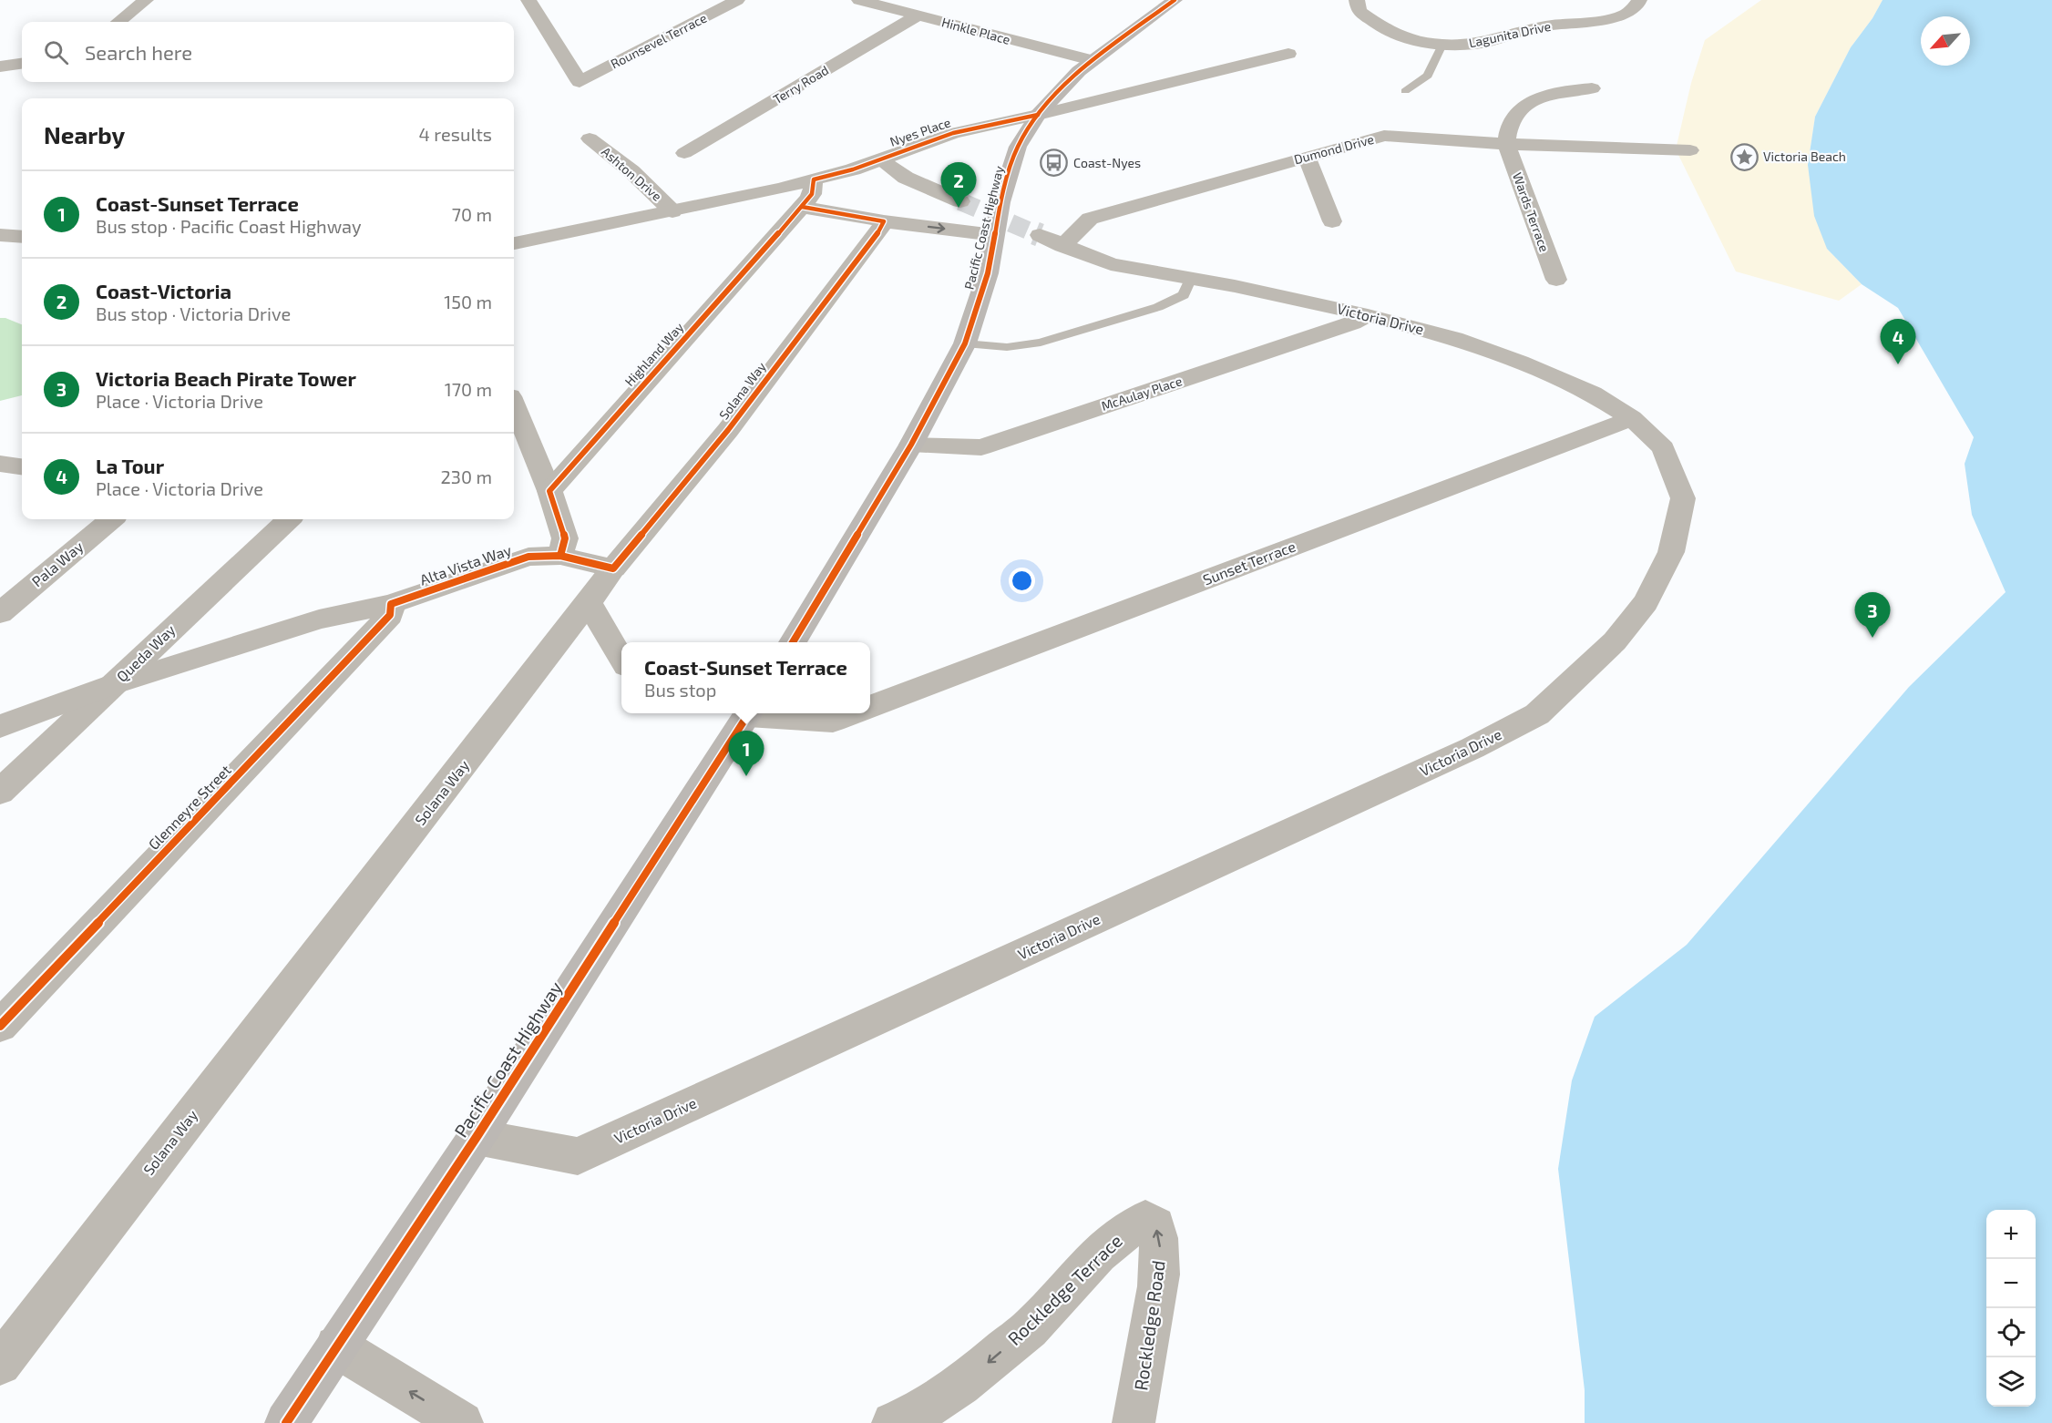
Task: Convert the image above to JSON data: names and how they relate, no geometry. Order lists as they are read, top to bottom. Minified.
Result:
{"streets":{"highway":["Pacific Coast Highway"],"street":["Hinkle Place","Lagunita Drive","Rounsevel Terrace","Terry Road","Nyes Place","Dumond Drive","Ashton Drive","Wards Terrace","Victoria Drive","Highland Way","Solana Way","McAulay Place","Sunset Terrace","Pala Way","Alta Vista Way","Queda Way","Glenneyre Street","Rockledge Terrace","Rockledge Road"]},"crossings":[["Hinkle Place","Terry Road"],["Hinkle Place","Pacific Coast Highway"],["Nyes Place","Ashton Drive"],["Nyes Place","Pacific Coast Highway"],["Nyes Place","Highland Way"],["Dumond Drive","Wards Terrace"],["Dumond Drive","Victoria Drive"],["Pacific Coast Highway","Victoria Drive"],["Pacific Coast Highway","McAulay Place"],["Victoria Drive","McAulay Place"],["Victoria Drive","Sunset Terrace"],["Solana Way","Alta Vista Way"],["Alta Vista Way","Queda Way"],["Alta Vista Way","Glenneyre Street"],["Rockledge Terrace","Rockledge Road"]],"one_way":["Rockledge Terrace","Rockledge Road"],"places":{"place":["Victoria Beach"],"bus stop":["Coast-Nyes"]},"north":"bottom left","page":{"search":"Search here","heading":["Nearby","4 results"],"pins":["2","4","3","1"],"list":[{"mark":"1","name":"Coast-Sunset Terrace","note":"Bus stop · Pacific Coast Highway","value":"70 m"},{"mark":"2","name":"Coast-Victoria","note":"Bus stop · Victoria Drive","value":"150 m"},{"mark":"3","name":"Victoria Beach Pirate Tower","note":"Place · Victoria Drive","value":"170 m"},{"mark":"4","name":"La Tour","note":"Place · Victoria Drive","value":"230 m"}],"popup":["Coast-Sunset Terrace","Bus stop"],"map_buttons":["+","−"]}}
